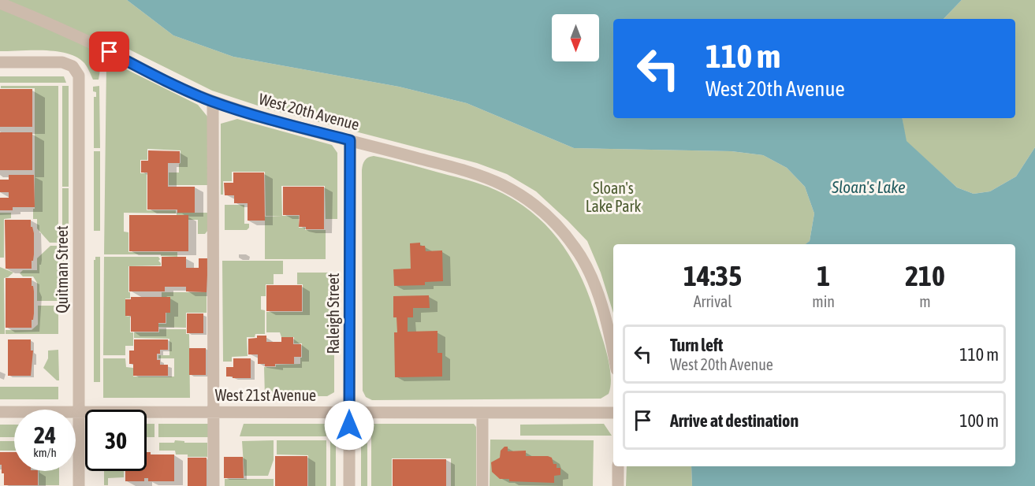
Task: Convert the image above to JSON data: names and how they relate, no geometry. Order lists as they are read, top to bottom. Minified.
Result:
{"streets":{"street":["West 20th Avenue","Quitman Street","Raleigh Street","West 21st Avenue"]},"crossings":[["West 20th Avenue","Raleigh Street"],["Quitman Street","West 21st Avenue"],["Raleigh Street","West 21st Avenue"]],"water":["Sloan's Lake"],"parks":["Sloan's Lake Park"],"north":"bottom","page":{"turn":["110 m","West 20th Avenue"],"eta":["14:35","Arrival","1","min","210","m"],"list":[{"name":"Turn left","note":"West 20th Avenue","value":"110 m"},{"name":"Arrive at destination","value":"100 m"}],"speed":"24 km/h","limit":"30"}}
